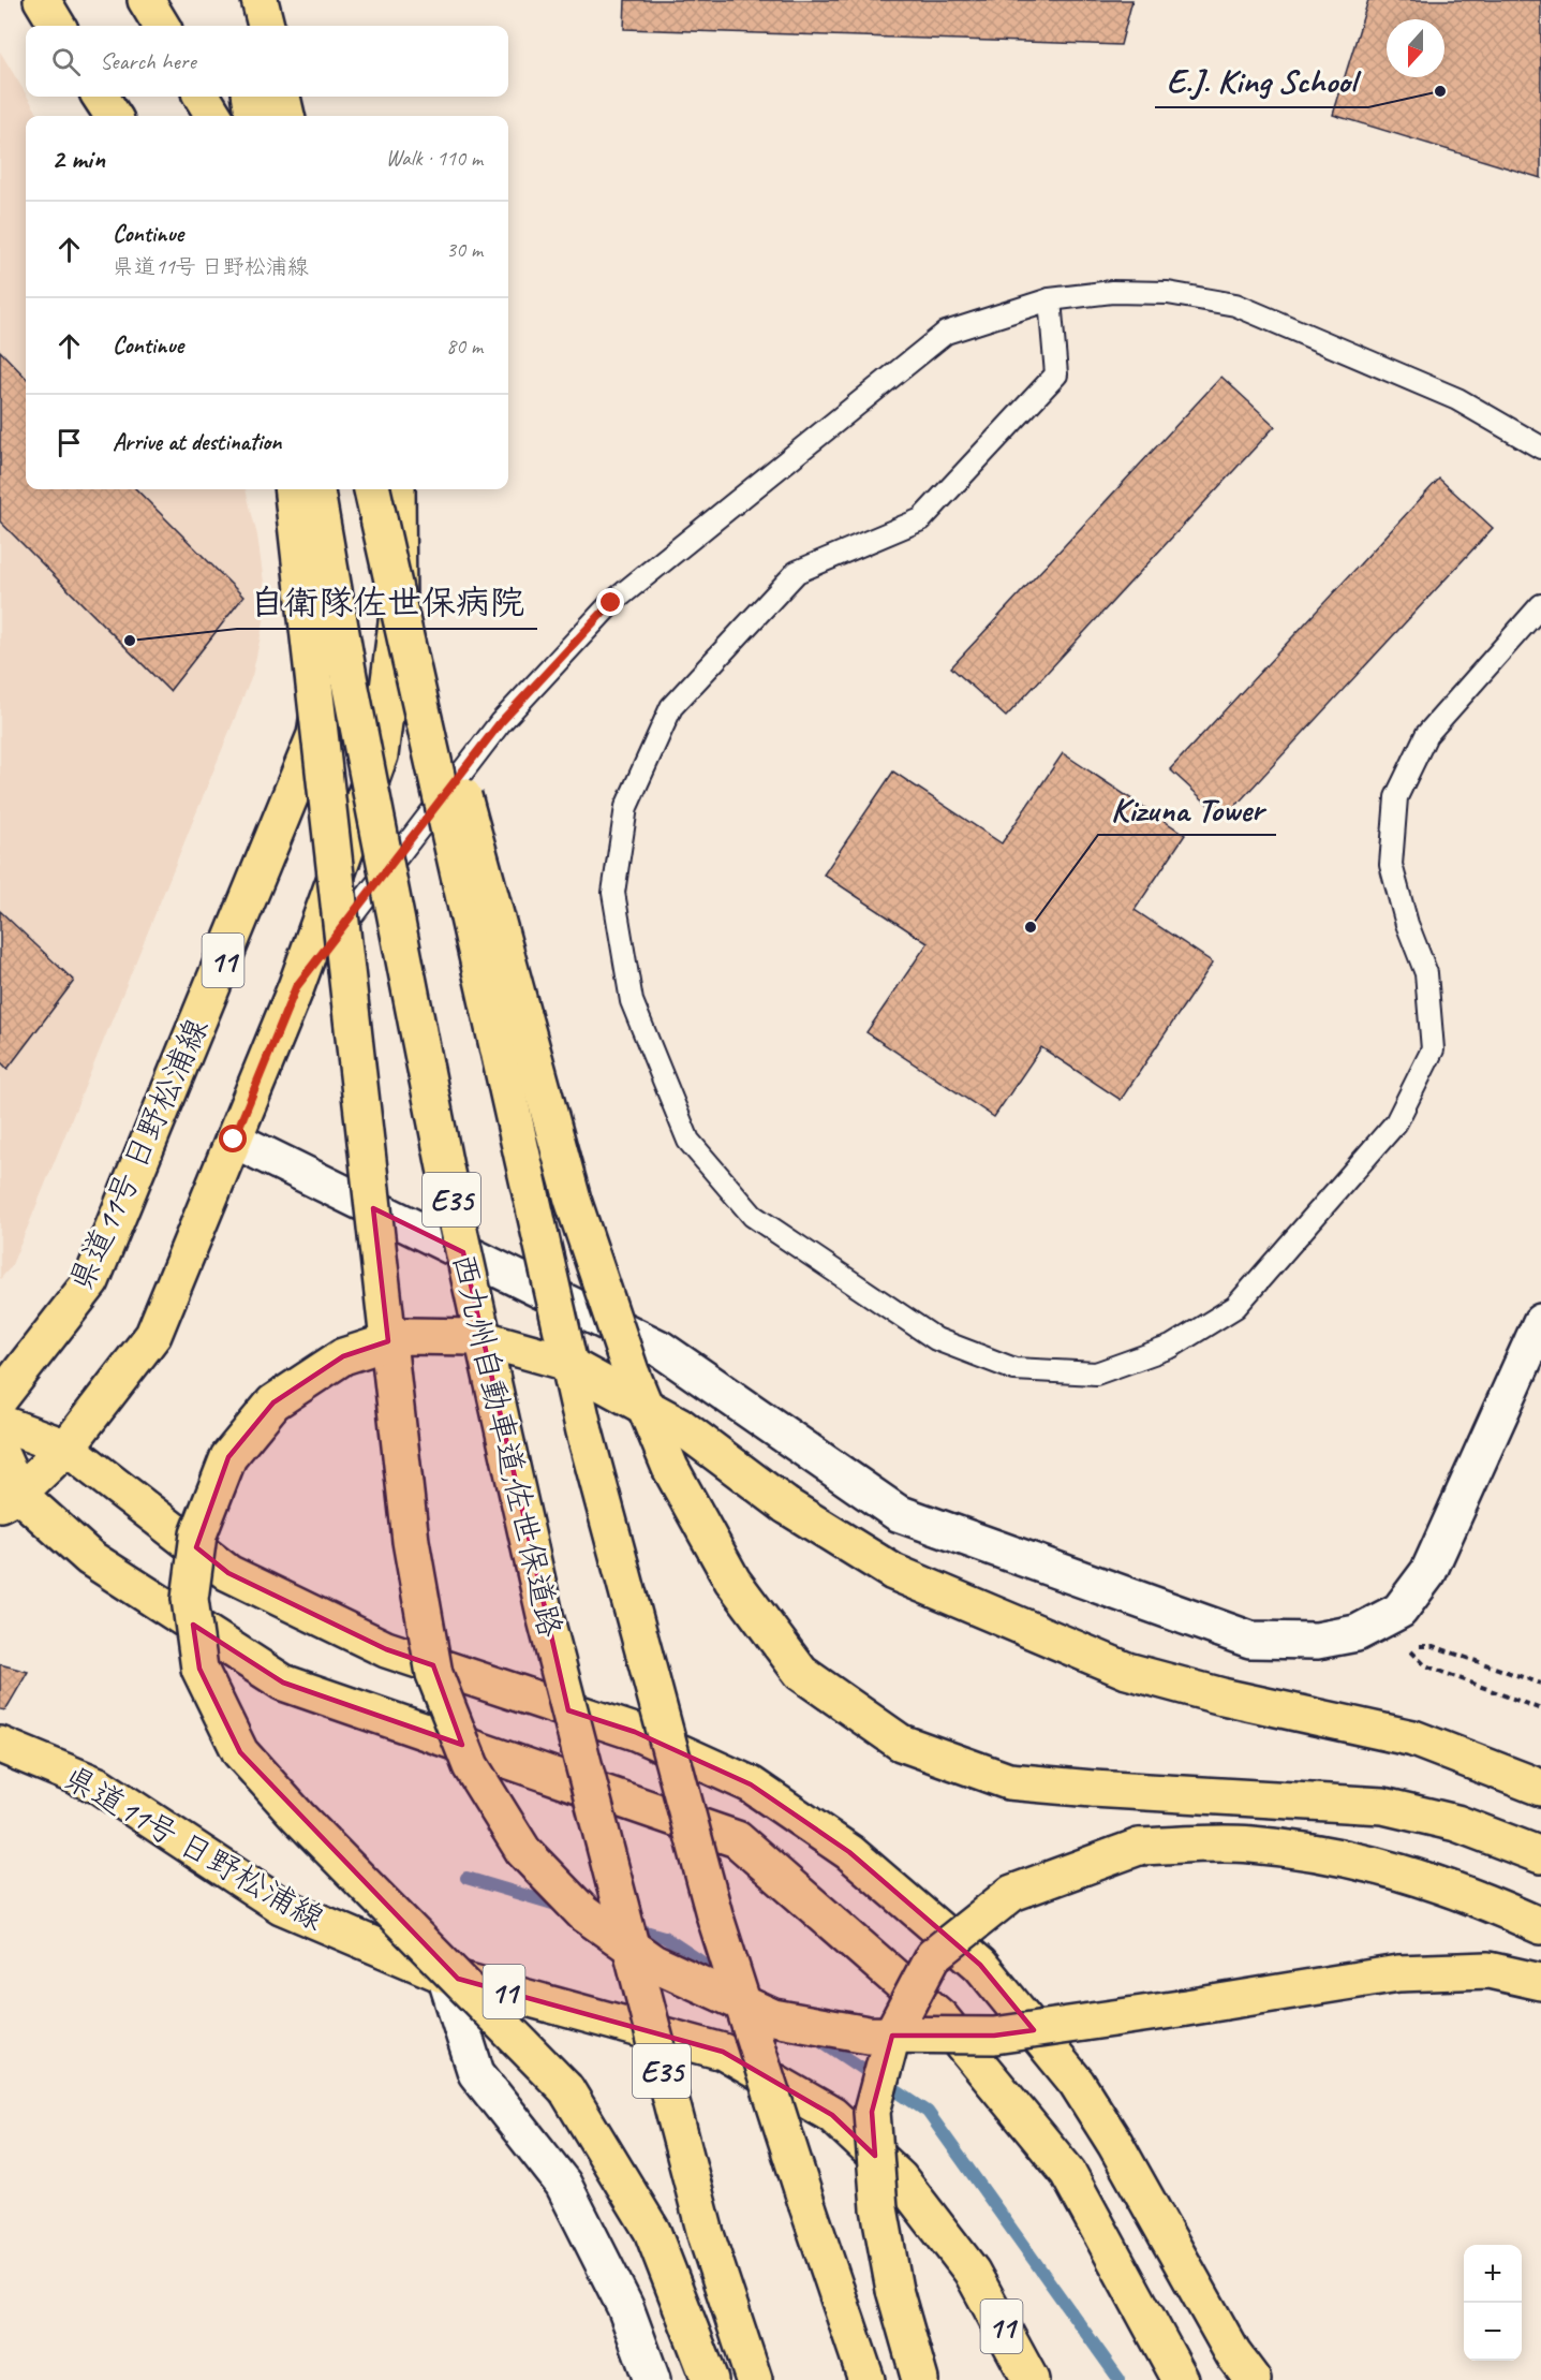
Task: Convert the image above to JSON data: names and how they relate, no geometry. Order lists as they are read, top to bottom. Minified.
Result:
{"streets":{"main road":["11","県道11号 日野松浦線","E35","西九州自動車道;佐世保道路"]},"places":["E.J. King School","自衛隊佐世保病院","Kizuna Tower"],"north":"bottom","page":{"search":"Search here","heading":["2 min","Walk · 110 m"],"list":[["Continue","県道11号 日野松浦線","30 m"],["Continue","80 m"],"Arrive at destination"],"map_buttons":["+","−"]}}
